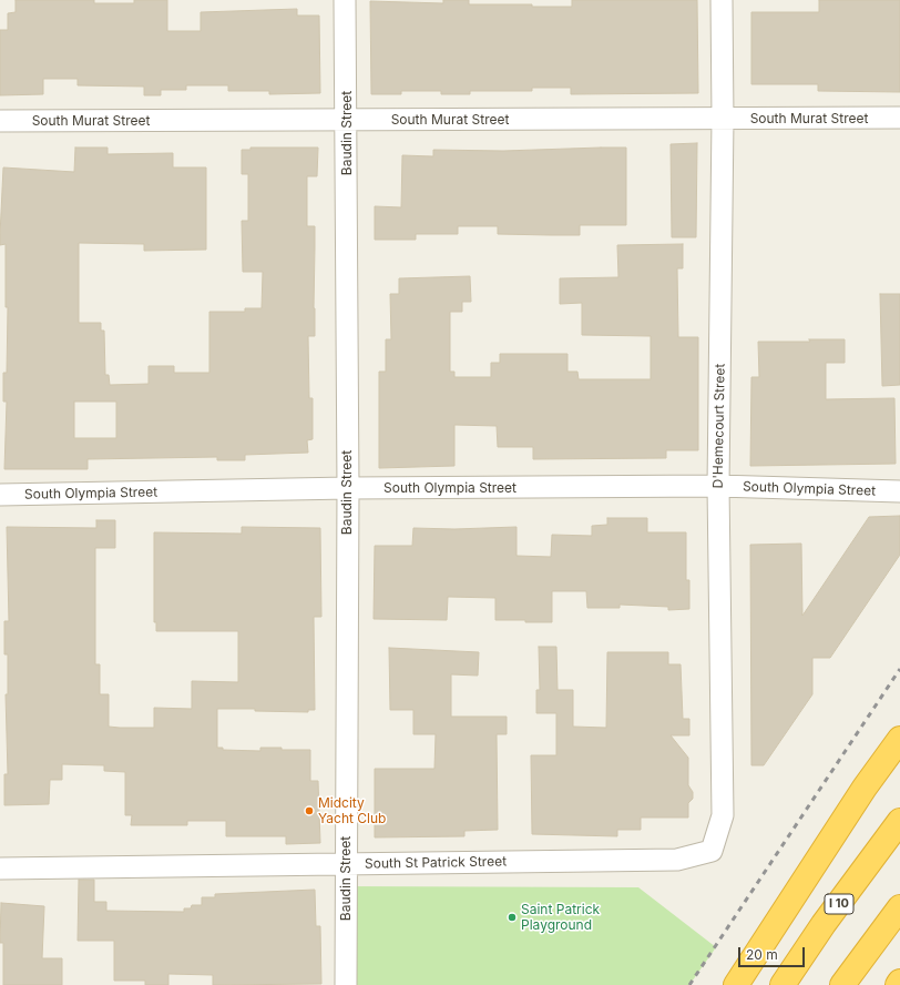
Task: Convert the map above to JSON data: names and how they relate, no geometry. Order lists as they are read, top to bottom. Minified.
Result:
{"streets":{"highway":["I 10"],"street":["South Murat Street","Baudin Street","D'Hemecourt Street","South Olympia Street","South St Patrick Street"]},"crossings":[["South Murat Street","Baudin Street"],["South Murat Street","D'Hemecourt Street"],["Baudin Street","South Olympia Street"],["Baudin Street","South St Patrick Street"],["D'Hemecourt Street","South Olympia Street"],["D'Hemecourt Street","South St Patrick Street"]],"places":["Midcity Yacht Club","Saint Patrick Playground"],"scale_bar":"20 m"}
